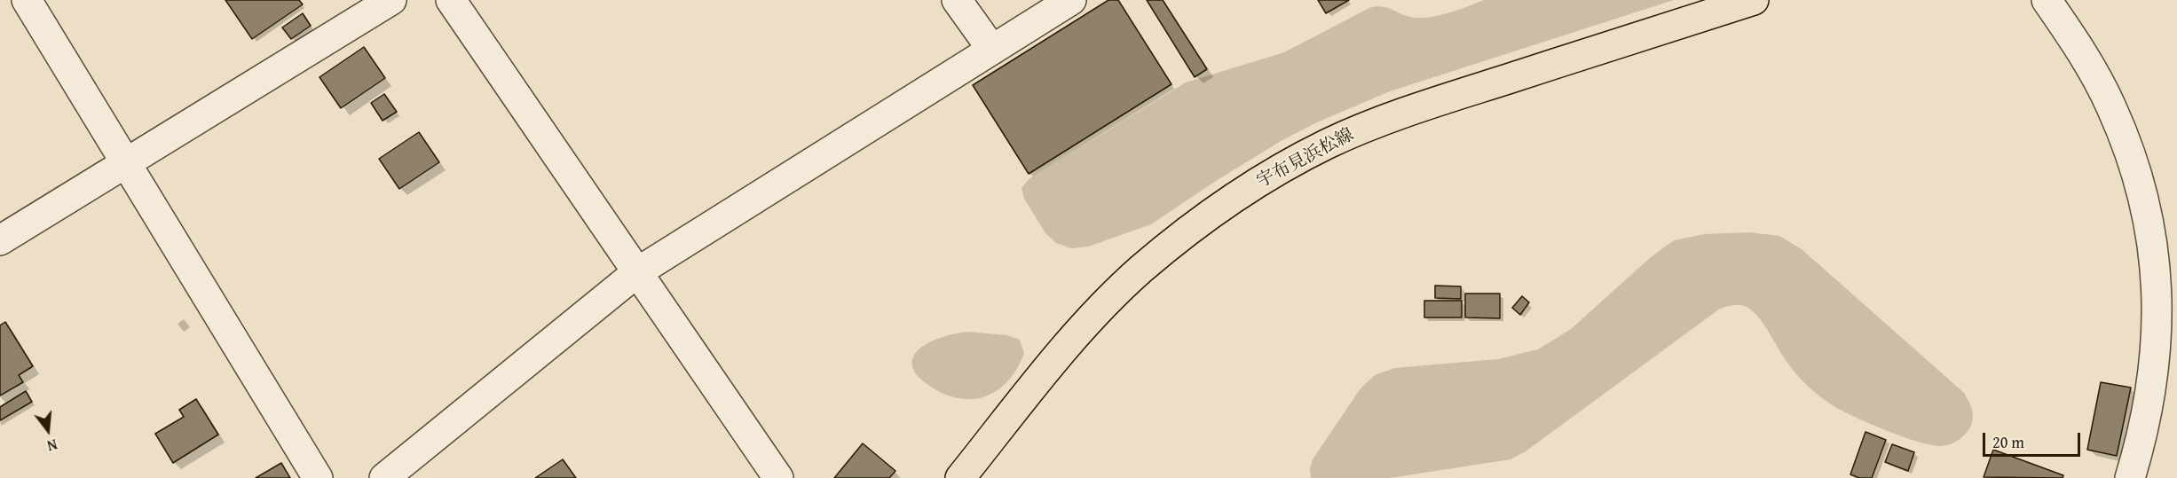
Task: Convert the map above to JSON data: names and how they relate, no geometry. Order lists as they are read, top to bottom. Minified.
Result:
{"streets":{"main road":["宇布見浜松線"]},"scale_bar":"20 m","north":"bottom"}
